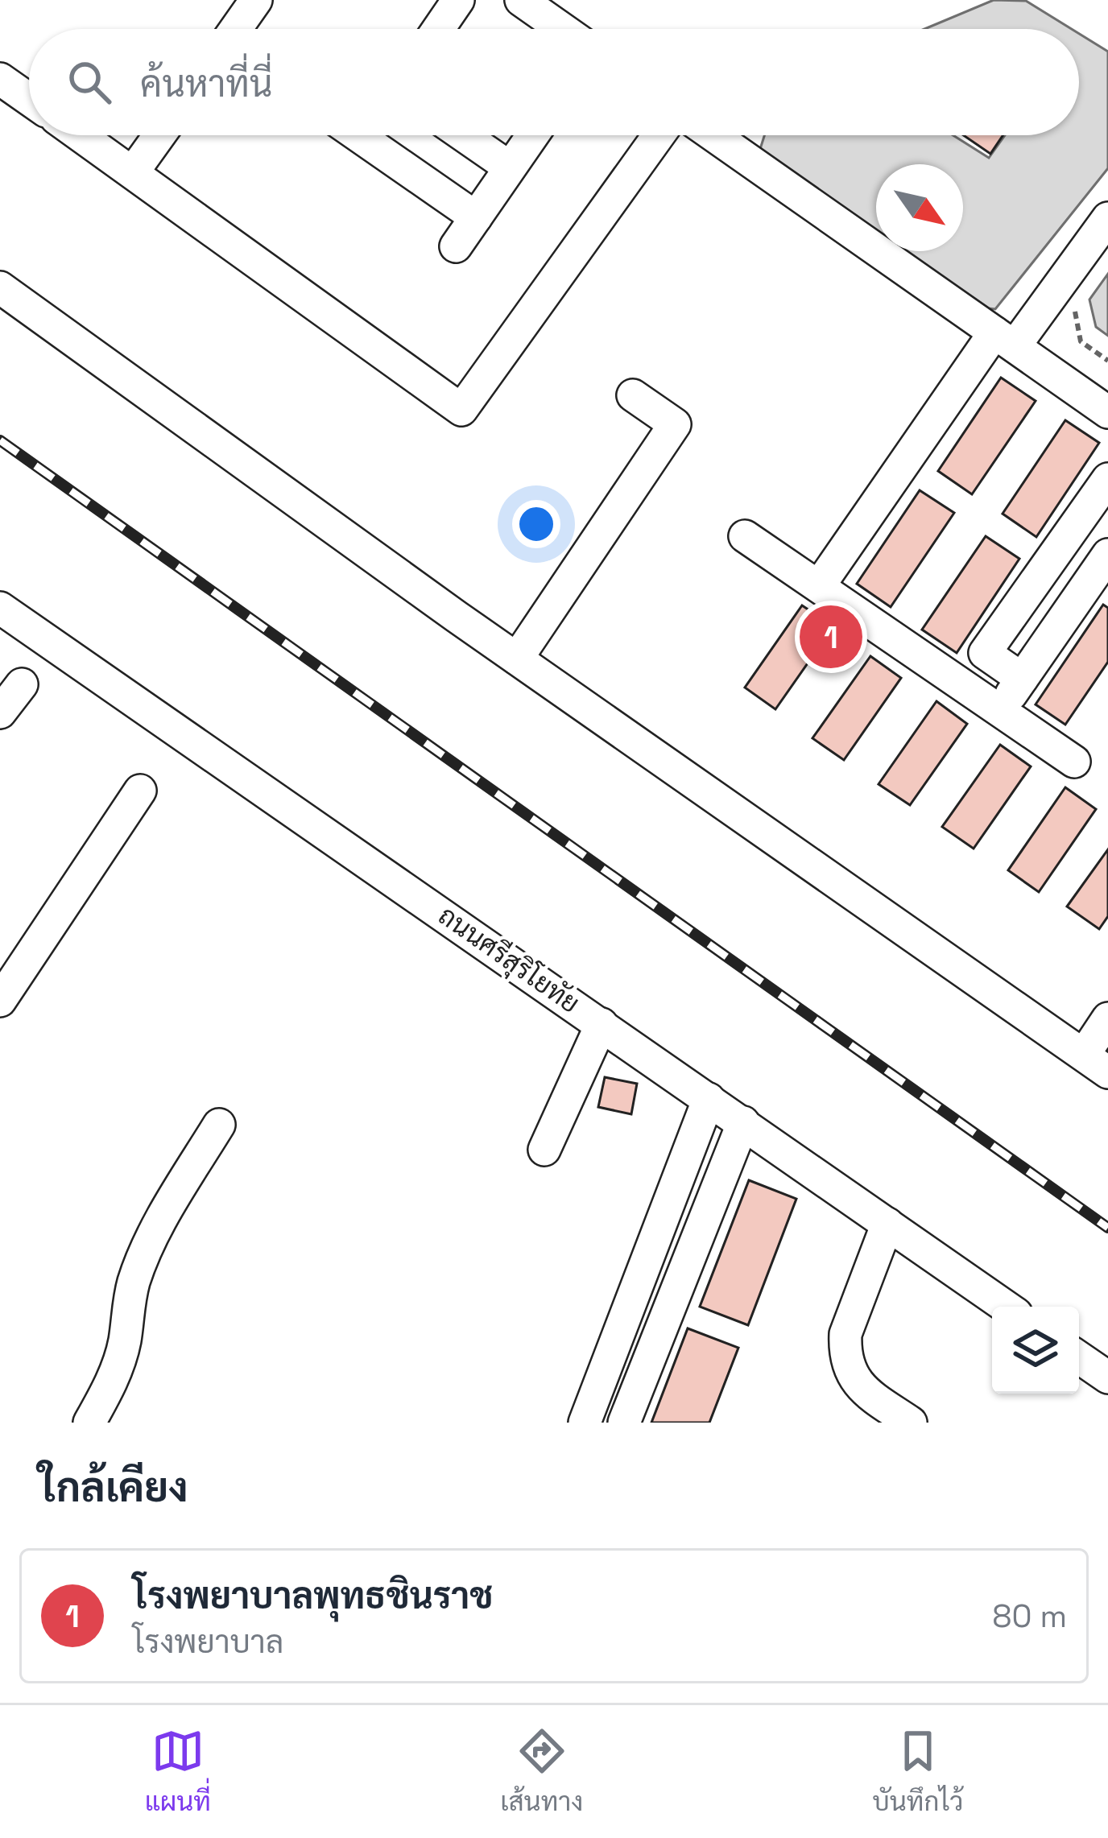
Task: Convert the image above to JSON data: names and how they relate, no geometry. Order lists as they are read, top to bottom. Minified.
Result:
{"streets":{"street":["ถนนศรีสุริโยทัย"]},"north":"bottom right","page":{"search":"ค้นหาที่นี่","pins":"1","heading":"ใกล้เคียง","list":[{"mark":"1","name":"โรงพยาบาลพุทธชินราช","note":"โรงพยาบาล","value":"80 m"}],"nav":["แผนที่","เส้นทาง","บันทึกไว้"]}}
